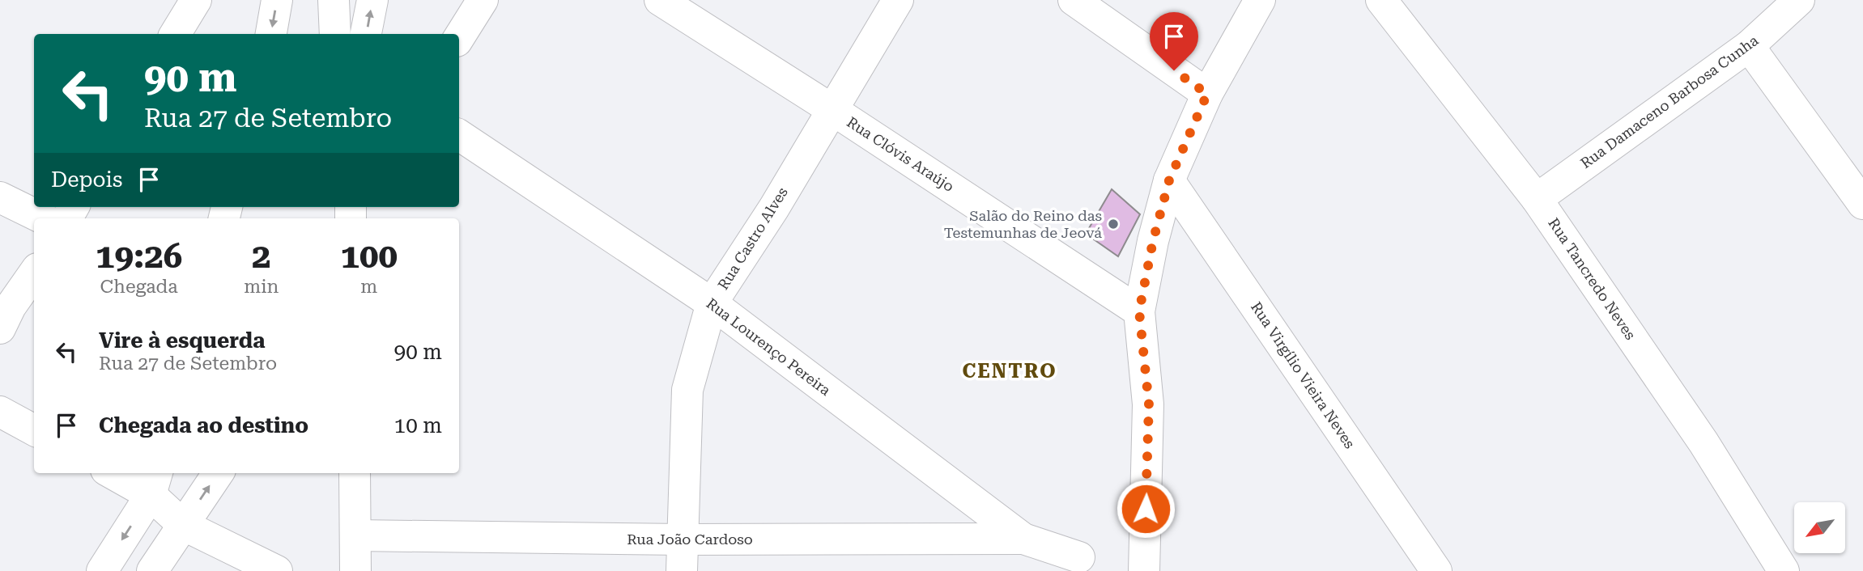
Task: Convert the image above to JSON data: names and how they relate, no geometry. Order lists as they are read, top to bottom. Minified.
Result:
{"streets":{"street":["Rua Damaceno Barbosa Cunha","Rua Clóvis Araújo","Rua Castro Alves","Rua Tancredo Neves","Rua Lourenço Pereira","Rua Virgílio Vieira Neves","Rua João Cardoso"]},"crossings":[["Rua Damaceno Barbosa Cunha","Rua Tancredo Neves"],["Rua Clóvis Araújo","Rua Castro Alves"],["Rua Castro Alves","Rua Lourenço Pereira"],["Rua Castro Alves","Rua João Cardoso"],["Rua Lourenço Pereira","Rua João Cardoso"]],"districts":["CENTRO"],"places":["Salão do Reino das Testemunhas de Jeová"],"north":"bottom left","page":{"turn":["90 m","Rua 27 de Setembro"],"then":"Depois","eta":["19:26","Chegada","2","min","100","m"],"list":[{"name":"Vire à esquerda","note":"Rua 27 de Setembro","value":"90 m"},{"name":"Chegada ao destino","value":"10 m"}]}}
